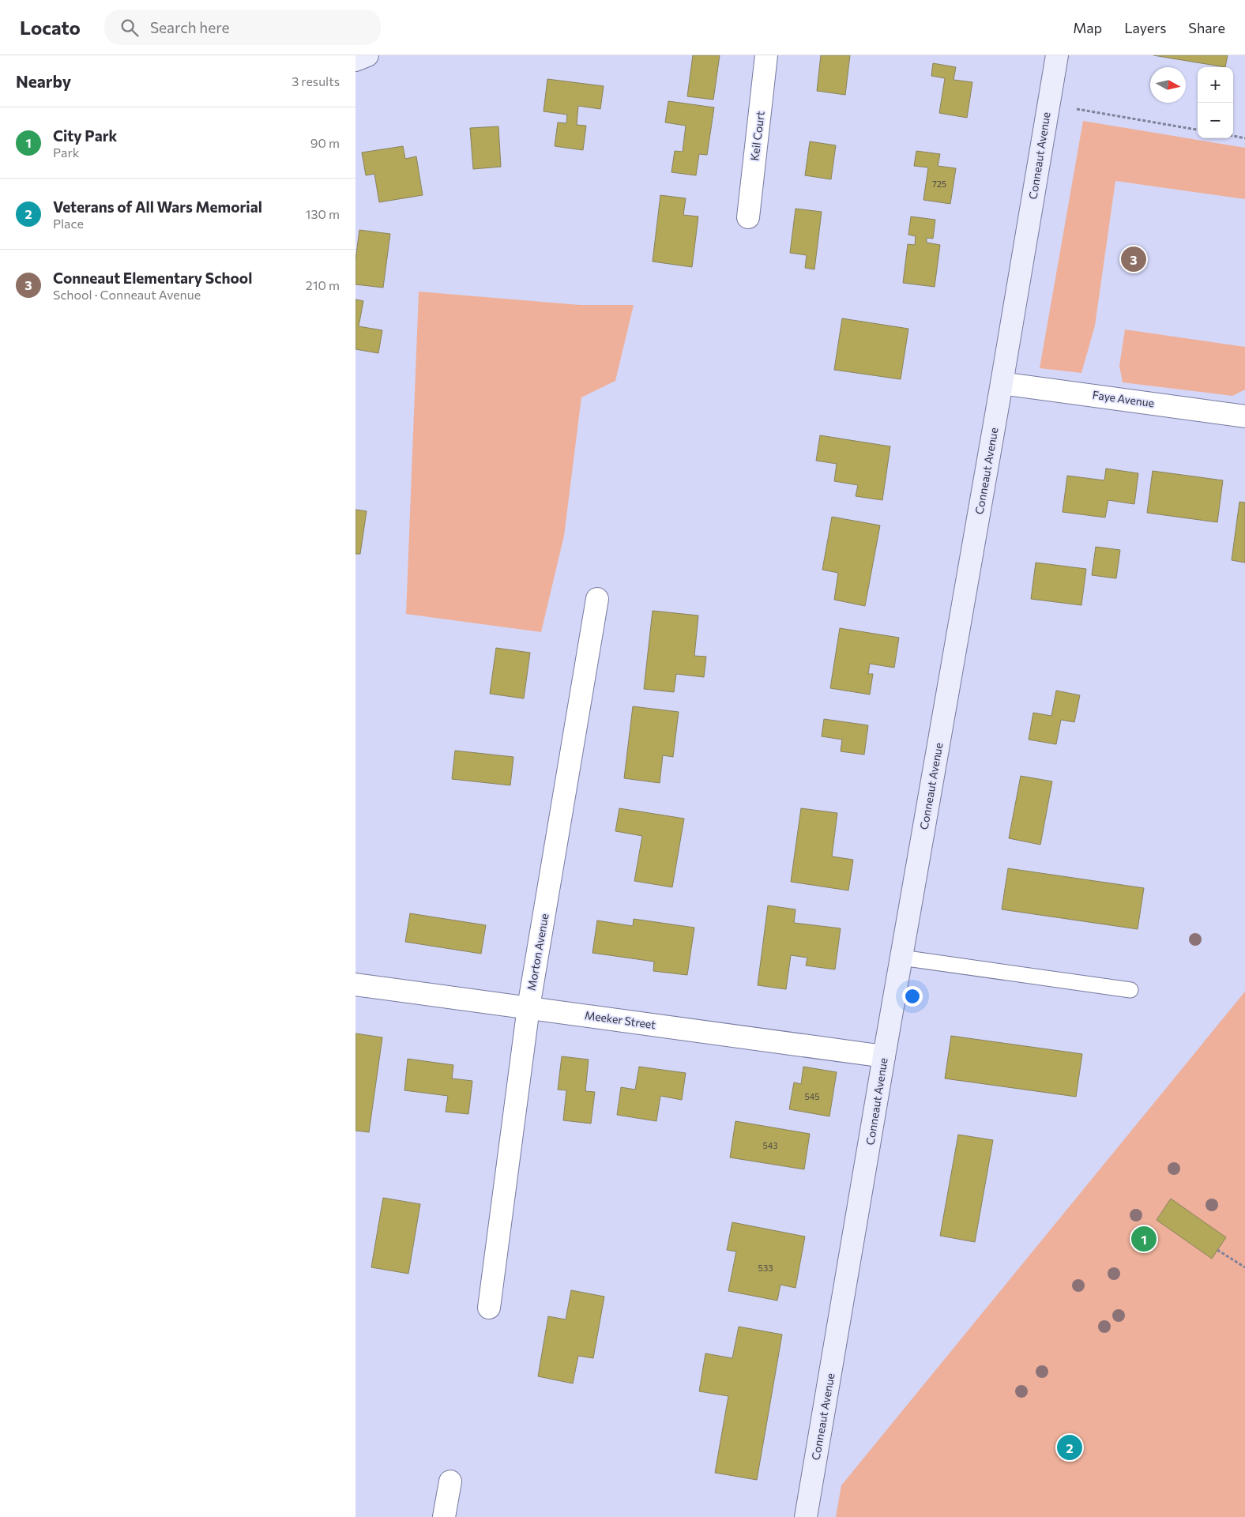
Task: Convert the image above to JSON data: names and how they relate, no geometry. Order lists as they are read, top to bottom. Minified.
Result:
{"streets":{"street":["Keil Court","Conneaut Avenue","Faye Avenue","Morton Avenue","Meeker Street"]},"crossings":[["Conneaut Avenue","Faye Avenue"],["Conneaut Avenue","Meeker Street"],["Morton Avenue","Meeker Street"]],"house_numbers":["725","545","543","533"],"north":"right","page":{"header":"Locato","search":"Search here","nav":["Map","Layers","Share"],"heading":["Nearby","3 results"],"map_buttons":["+","−"],"list":[{"mark":"1","name":"City Park","note":"Park","value":"90 m"},{"mark":"2","name":"Veterans of All Wars Memorial","note":"Place","value":"130 m"},{"mark":"3","name":"Conneaut Elementary School","note":"School · Conneaut Avenue","value":"210 m"}],"pins":["3","1","2"]}}
